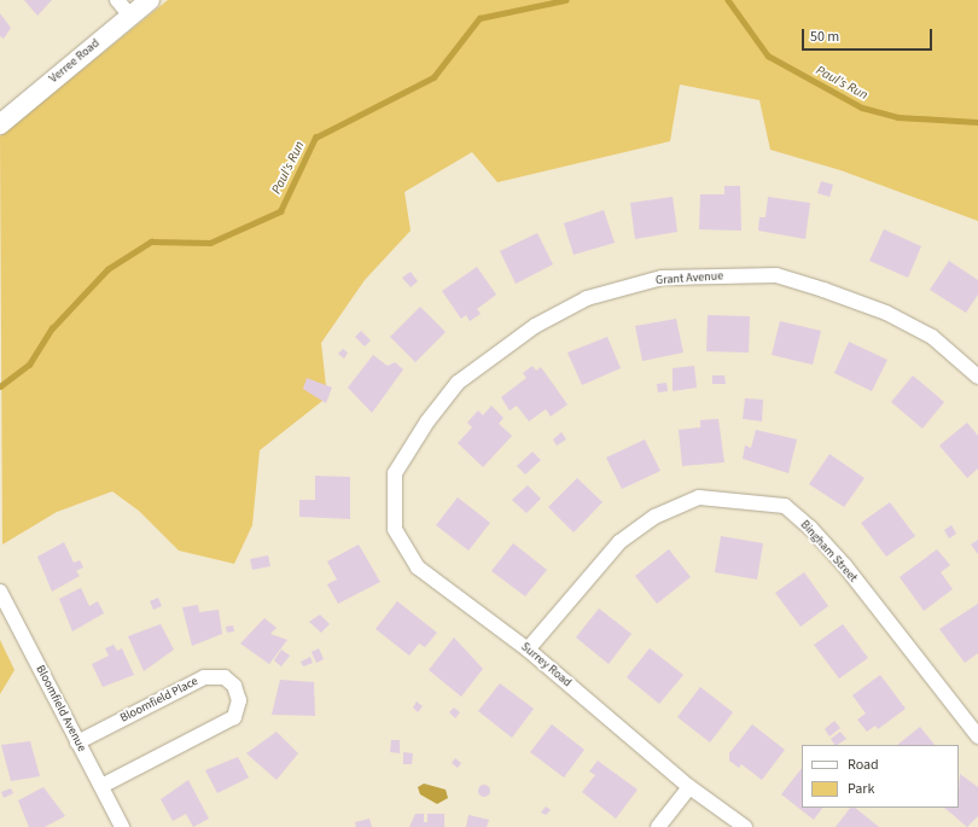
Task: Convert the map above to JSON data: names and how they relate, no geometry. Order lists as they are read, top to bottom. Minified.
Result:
{"streets":{"main road":["Verree Road"],"street":["Grant Avenue","Bingham Street","Surrey Road","Bloomfield Place","Bloomfield Avenue"]},"crossings":[["Grant Avenue","Surrey Road"],["Bingham Street","Surrey Road"],["Bloomfield Place","Bloomfield Avenue"]],"water":["Paul's Run"],"legend":["Road","Park"],"scale_bar":"50 m"}
